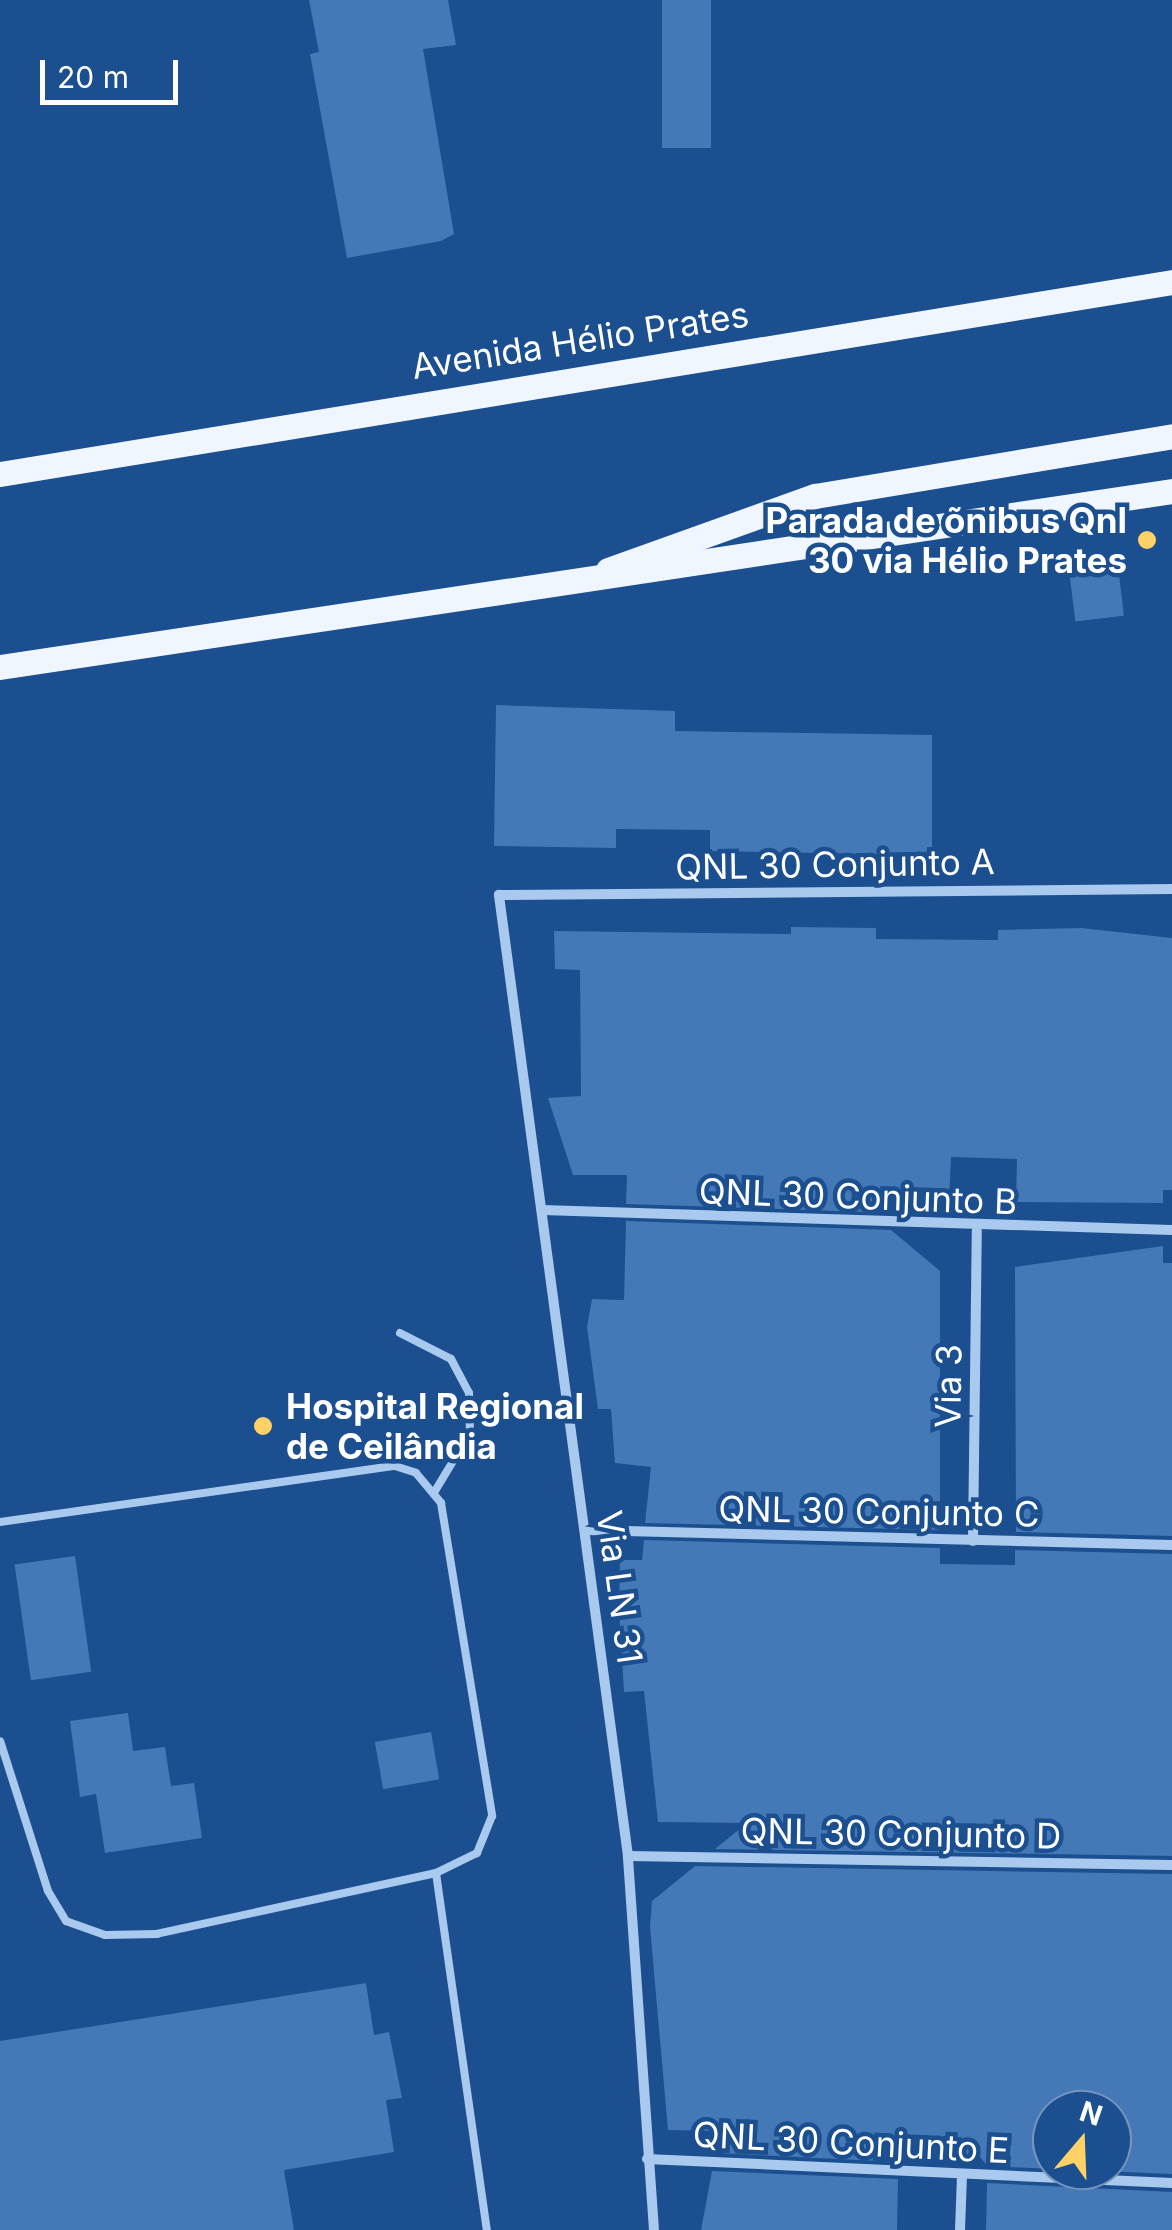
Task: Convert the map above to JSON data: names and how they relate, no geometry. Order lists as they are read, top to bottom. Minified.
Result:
{"streets":{"main road":["Avenida Hélio Prates"],"street":["QNL 30 Conjunto A","QNL 30 Conjunto B","Via 3","QNL 30 Conjunto C","Via LN 31","QNL 30 Conjunto D","QNL 30 Conjunto E"]},"crossings":[["QNL 30 Conjunto A","Via LN 31"],["QNL 30 Conjunto B","Via 3"],["QNL 30 Conjunto B","Via LN 31"],["Via 3","QNL 30 Conjunto C"],["QNL 30 Conjunto C","Via LN 31"],["Via LN 31","QNL 30 Conjunto D"],["Via LN 31","QNL 30 Conjunto E"]],"places":["Parada de õnibus Qnl 30 via Hélio Prates","Hospital Regional de Ceilândia"],"scale_bar":"20 m","north":"top"}
